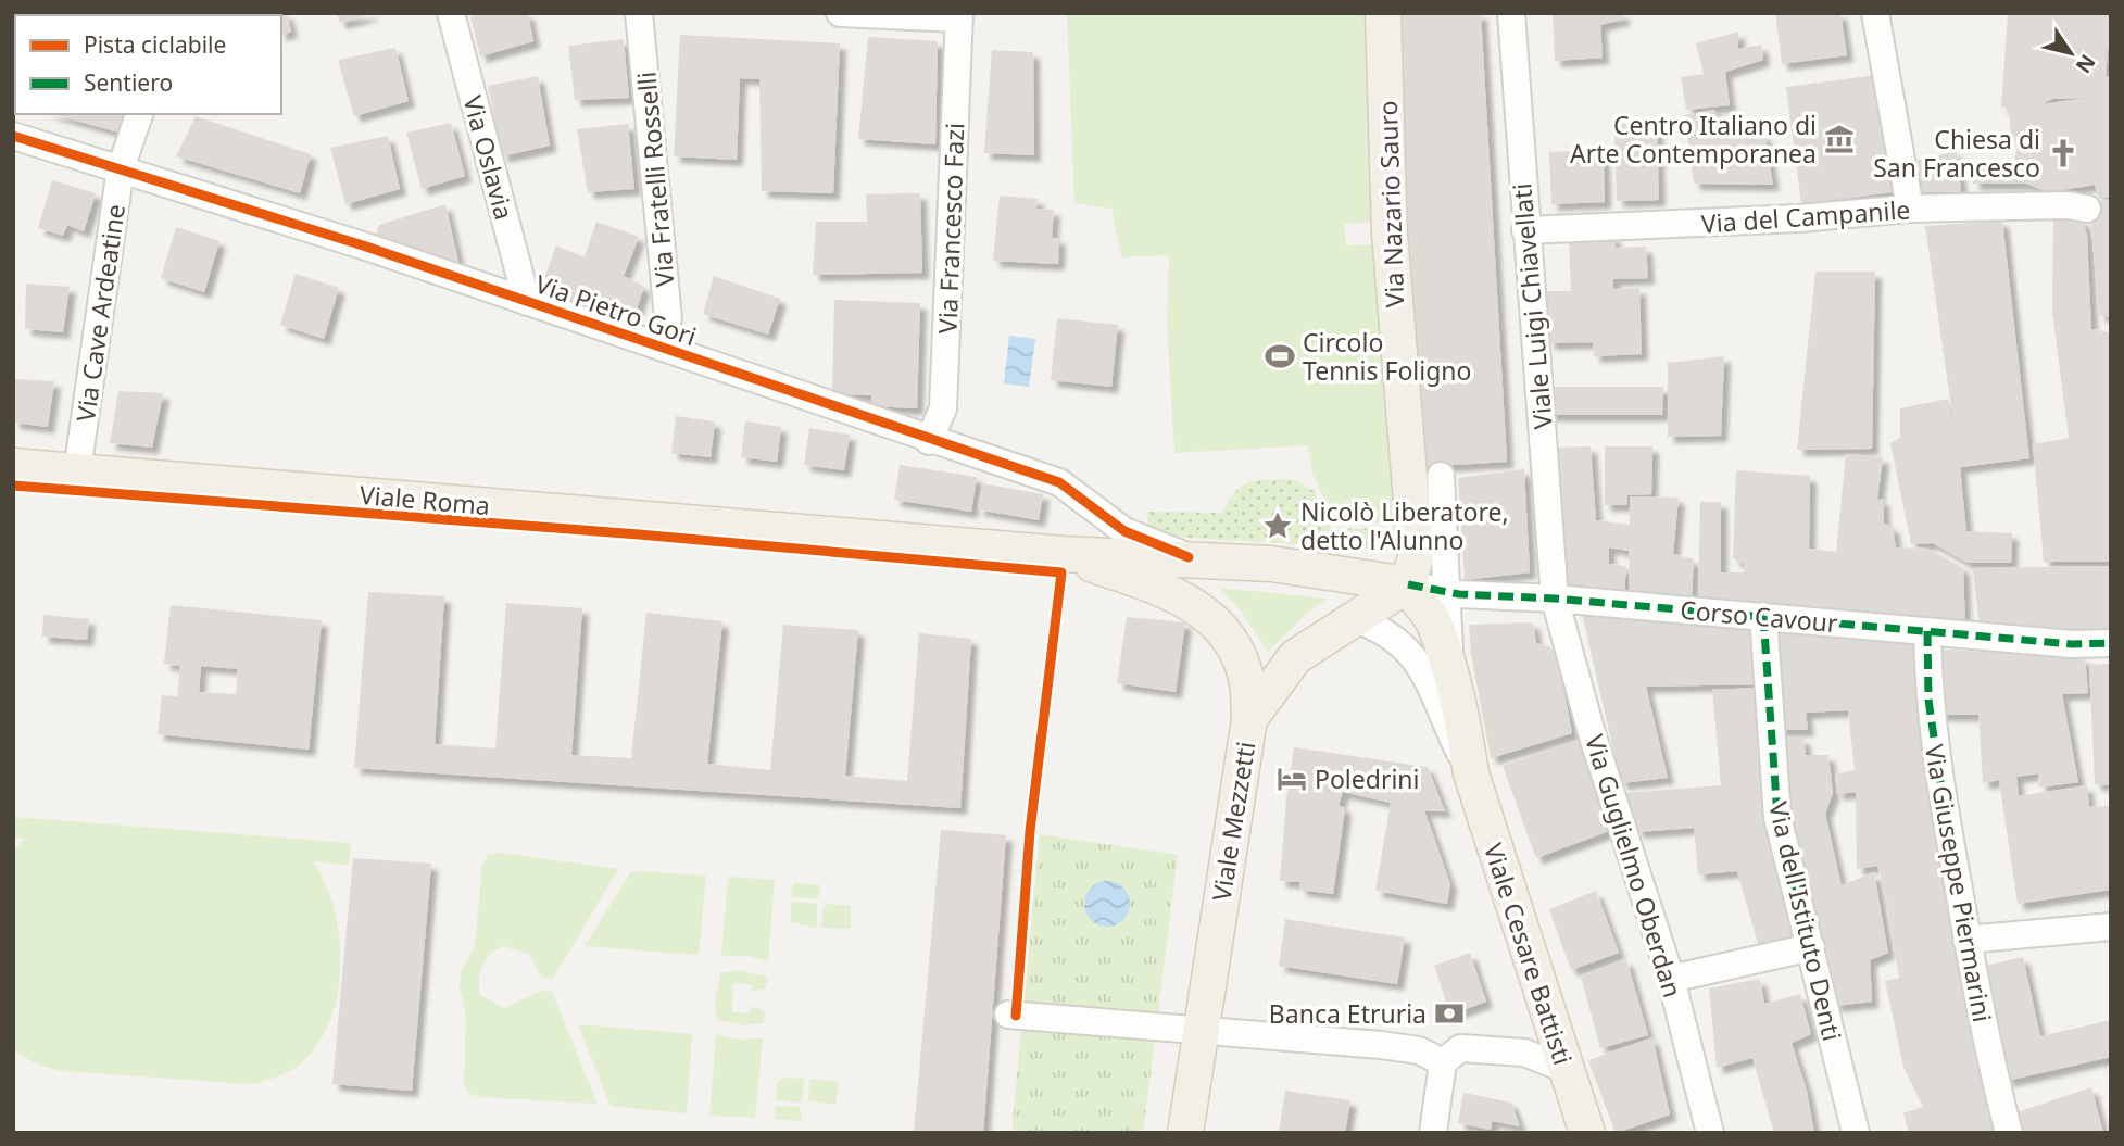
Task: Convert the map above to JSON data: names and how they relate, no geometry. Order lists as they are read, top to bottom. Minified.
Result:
{"streets":{"main road":["Via Nazario Sauro","Viale Roma","Viale Mezzetti","Viale Cesare Battisti"],"street":["Via Oslavia","Via Fratelli Rosselli","Via del Campanile","Via Francesco Fazi","Viale Luigi Chiavellati","Via Pietro Gori","Via Cave Ardeatine","Corso Cavour","Via Guglielmo Oberdan","Via Giuseppe Piermarini","Via dell'Istituto Denti"]},"crossings":[["Via Oslavia","Via Pietro Gori"],["Via Fratelli Rosselli","Via Pietro Gori"],["Via Nazario Sauro","Corso Cavour"],["Via Nazario Sauro","Viale Mezzetti"],["Via Nazario Sauro","Viale Cesare Battisti"],["Via del Campanile","Viale Luigi Chiavellati"],["Via Francesco Fazi","Via Pietro Gori"],["Viale Luigi Chiavellati","Corso Cavour"],["Viale Luigi Chiavellati","Via Guglielmo Oberdan"],["Via Pietro Gori","Via Cave Ardeatine"],["Via Cave Ardeatine","Viale Roma"],["Corso Cavour","Viale Mezzetti"],["Corso Cavour","Via Guglielmo Oberdan"],["Corso Cavour","Via Giuseppe Piermarini"],["Corso Cavour","Via dell'Istituto Denti"],["Corso Cavour","Viale Cesare Battisti"],["Viale Mezzetti","Viale Cesare Battisti"]],"places":{"museum":["Centro Italiano di Arte Contemporanea"],"church":["Chiesa di San Francesco"],"sports":["Circolo Tennis Foligno"],"place":["Nicolò Liberatore, detto l'Alunno"],"hotel":["Poledrini"],"bank":["Banca Etruria"]},"legend":["Pista ciclabile","Sentiero"],"north":"bottom right"}
